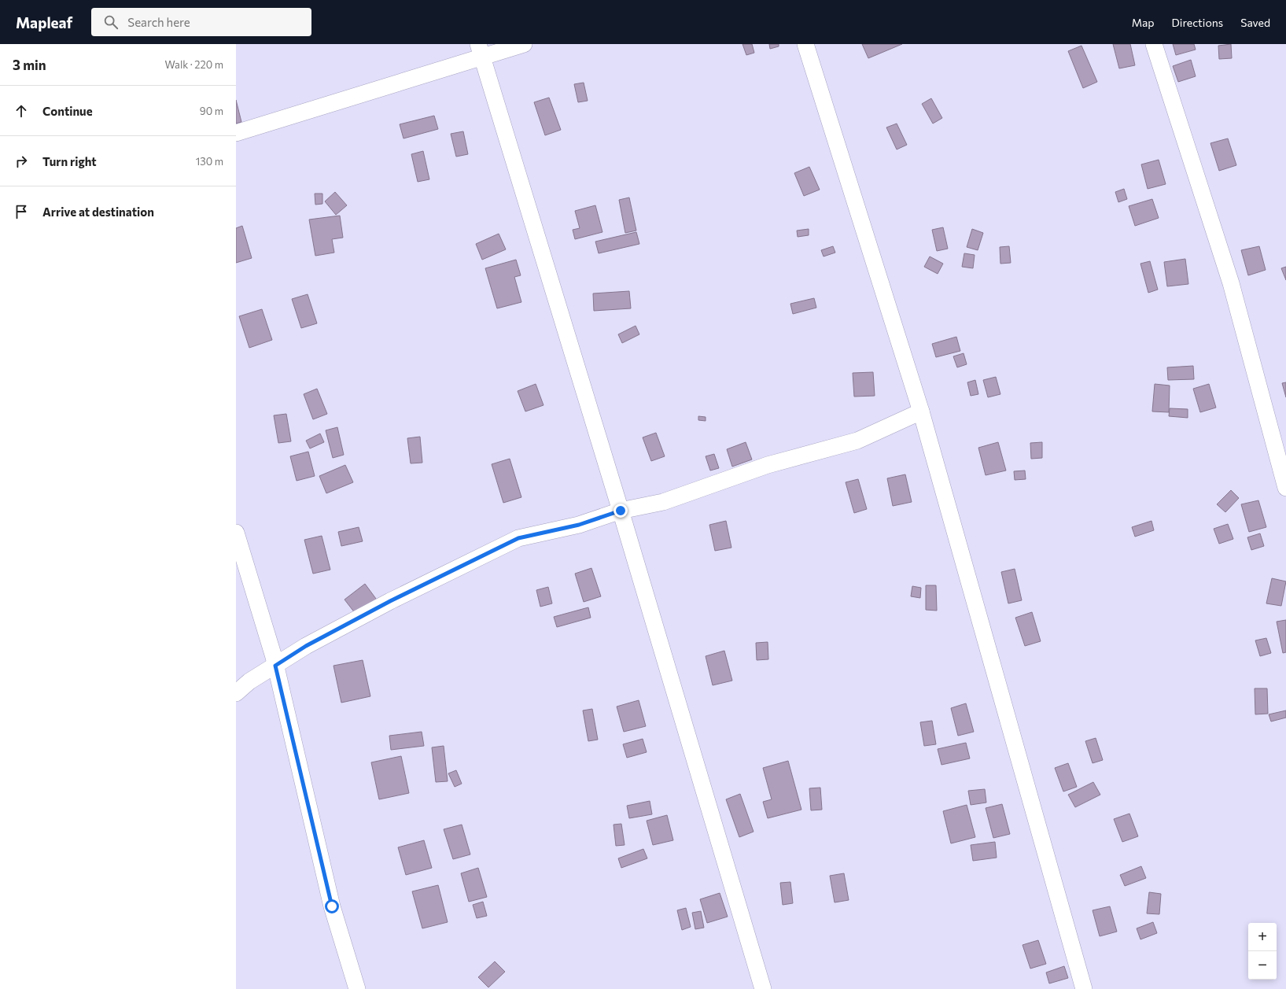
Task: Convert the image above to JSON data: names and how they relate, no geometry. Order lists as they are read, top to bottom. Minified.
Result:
{"page":{"header":"Mapleaf","search":"Search here","nav":["Map","Directions","Saved"],"heading":["3 min","Walk · 220 m"],"list":[["Continue","90 m"],["Turn right","130 m"],"Arrive at destination"],"map_buttons":["+","−"]}}
